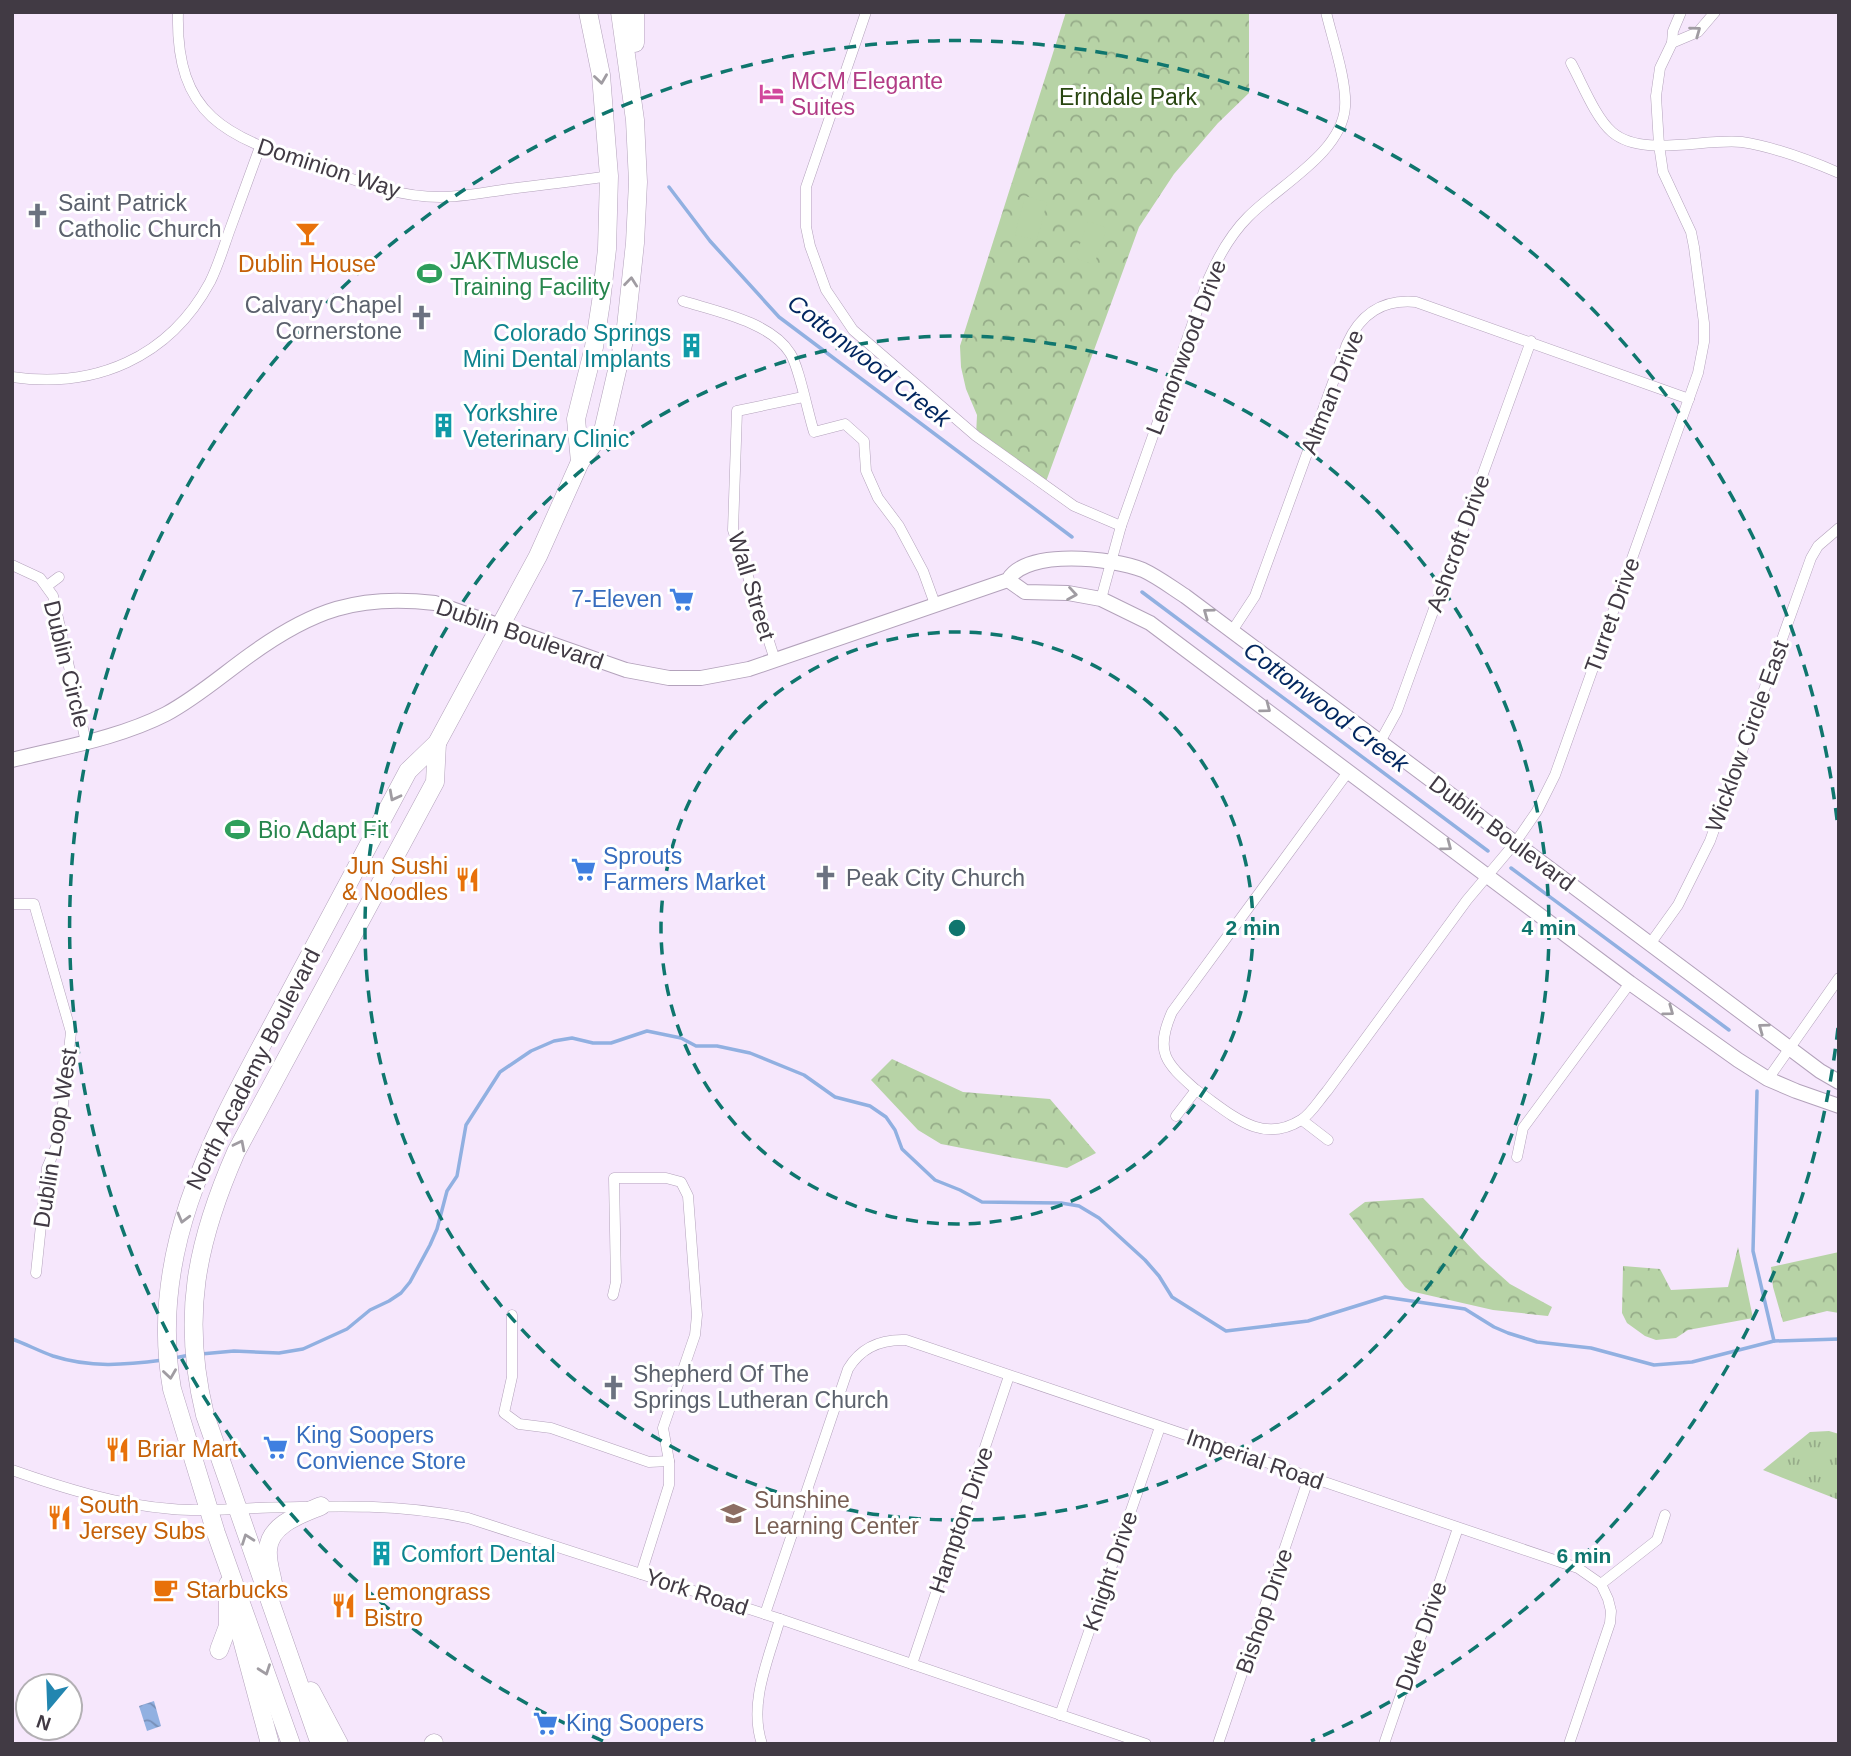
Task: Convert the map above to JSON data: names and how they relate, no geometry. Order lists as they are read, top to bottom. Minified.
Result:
{"streets":{"highway":["North Academy Boulevard"],"main road":["Dublin Boulevard"],"street":["Dominion Way","Lemonwood Drive","Altman Drive","Ashcroft Drive","Wall Street","Turret Drive","Dublin Circle","Wicklow Circle East","Dublin Loop West","Imperial Road","Hampton Drive","Knight Drive","York Road","Bishop Drive","Duke Drive"]},"crossings":[["Dominion Way","North Academy Boulevard"],["Lemonwood Drive","Dublin Boulevard"],["Altman Drive","Ashcroft Drive"],["Altman Drive","Turret Drive"],["Altman Drive","Dublin Boulevard"],["Ashcroft Drive","Dublin Boulevard"],["Wall Street","Dublin Boulevard"],["Turret Drive","Dublin Boulevard"],["Dublin Boulevard","Dublin Circle"],["Dublin Boulevard","Wicklow Circle East"],["Dublin Boulevard","North Academy Boulevard"],["North Academy Boulevard","York Road"],["Imperial Road","Hampton Drive"],["Imperial Road","Knight Drive"],["Imperial Road","York Road"],["Imperial Road","Bishop Drive"],["Imperial Road","Duke Drive"],["Hampton Drive","York Road"],["Knight Drive","York Road"]],"water":["Cottonwood Creek"],"parks":["Erindale Park"],"places":{"hotel":["MCM Elegante Suites"],"church":["Saint Patrick Catholic Church","Calvary Chapel Cornerstone","Peak City Church","Shepherd Of The Springs Lutheran Church"],"bar":["Dublin House"],"sports":["JAKTMuscle Training Facility","Bio Adapt Fit"],"building":["Colorado Springs Mini Dental Implants","Yorkshire Veterinary Clinic","Comfort Dental"],"supermarket":["7-Eleven","Sprouts Farmers Market","King Soopers Convience Store","King Soopers"],"restaurant":["Jun Sushi & Noodles","Briar Mart","South Jersey Subs","Lemongrass Bistro"],"school or university":["Sunshine Learning Center"],"cafe":["Starbucks"]},"north":"bottom","rings":["2 min","4 min","6 min"]}
